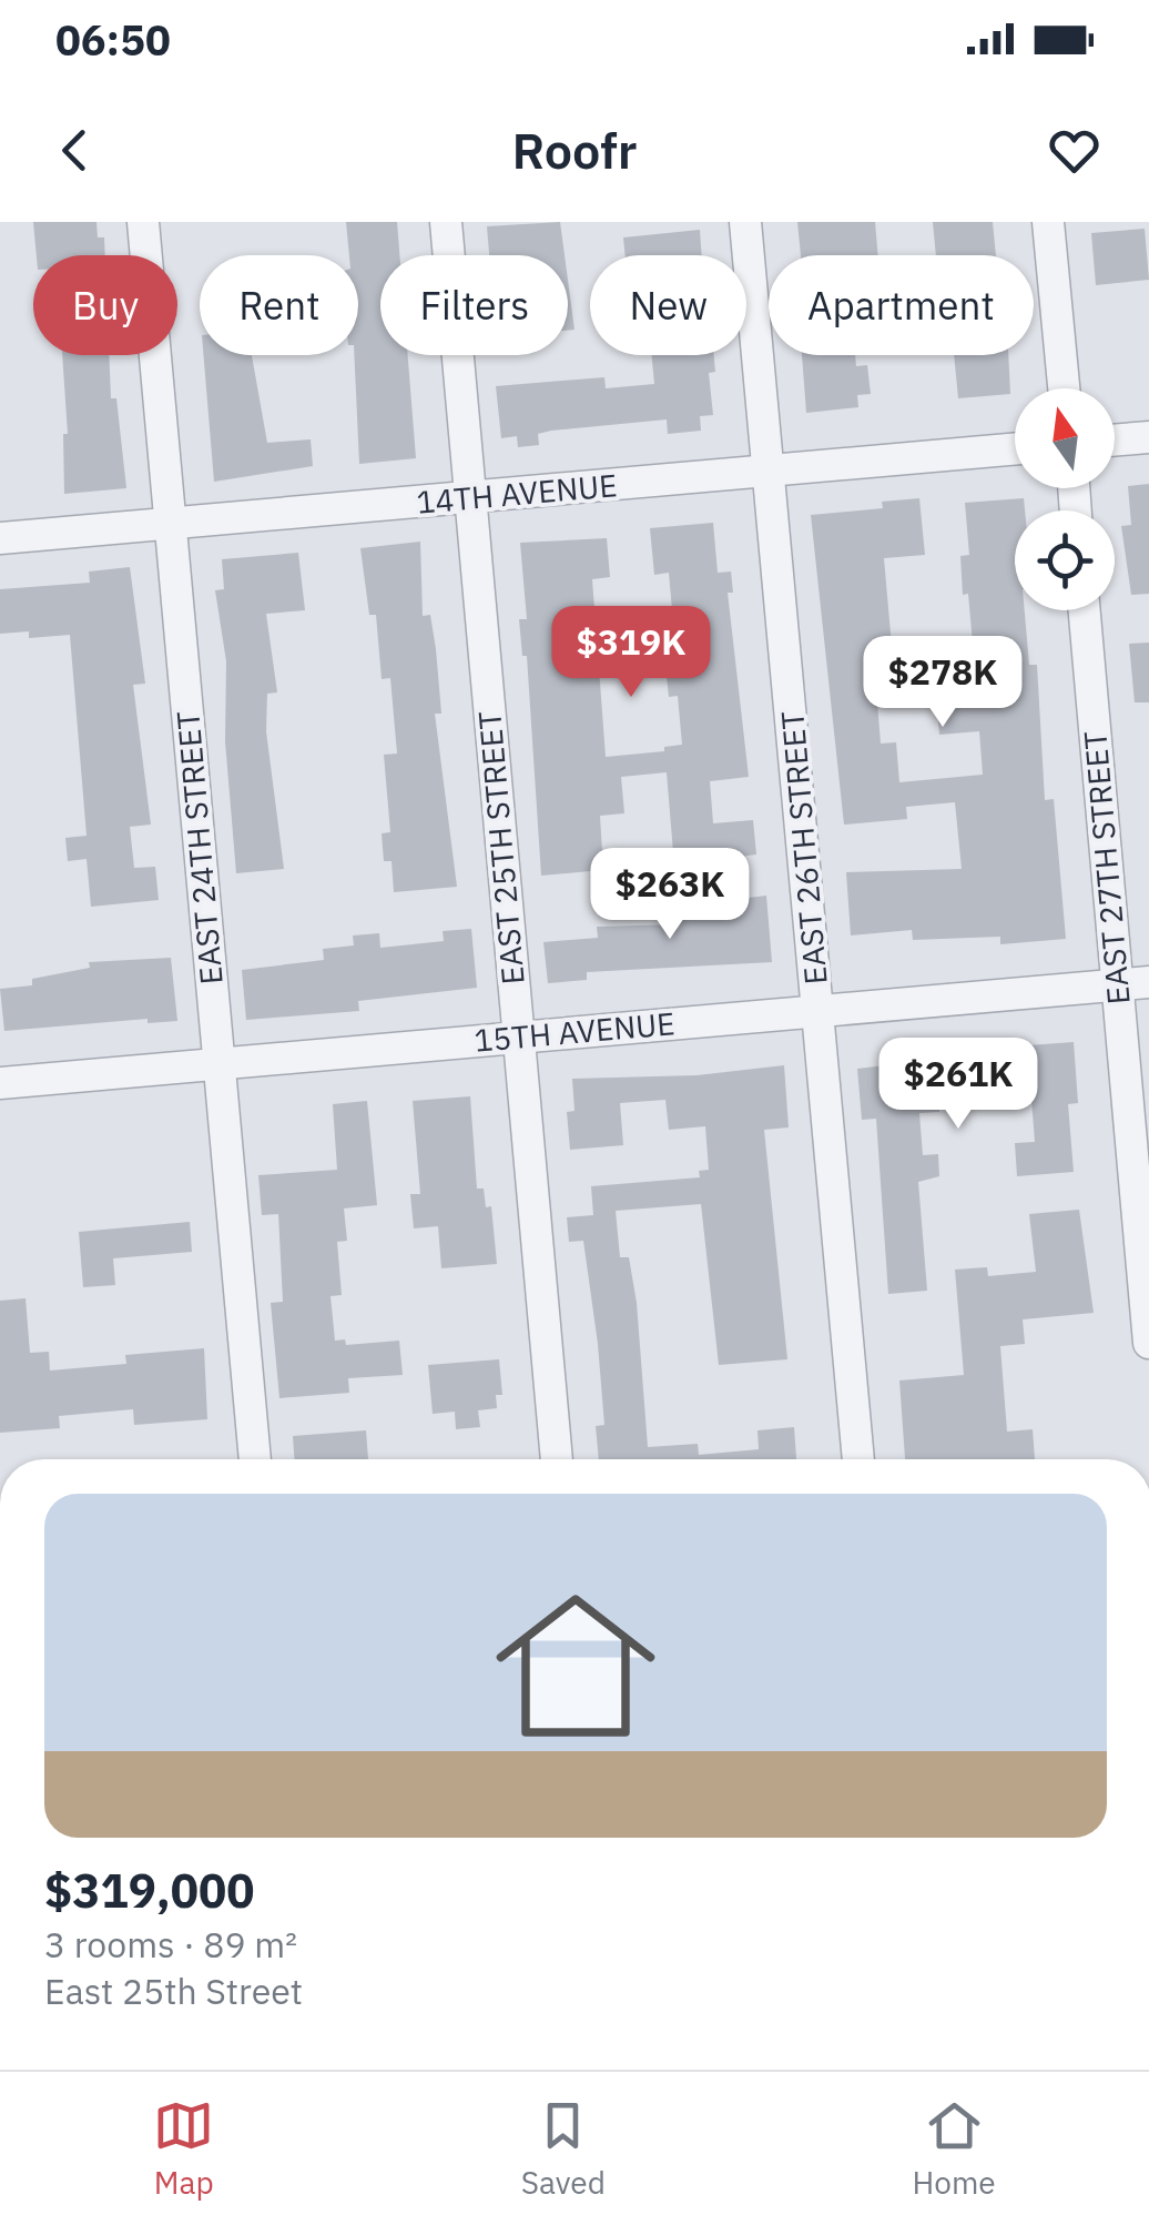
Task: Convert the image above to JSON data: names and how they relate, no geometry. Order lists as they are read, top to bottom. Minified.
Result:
{"streets":{"street":["14TH AVENUE","EAST 24TH STREET","EAST 25TH STREET","EAST 26TH STREET","EAST 27TH STREET","15TH AVENUE"]},"crossings":[["14TH AVENUE","EAST 24TH STREET"],["14TH AVENUE","EAST 25TH STREET"],["14TH AVENUE","EAST 26TH STREET"],["EAST 24TH STREET","15TH AVENUE"],["EAST 25TH STREET","15TH AVENUE"],["EAST 26TH STREET","15TH AVENUE"],["EAST 27TH STREET","15TH AVENUE"]],"north":"top","page":{"status":"06:50","header":"Roofr","chip":["Buy","Rent","Filters","New","Apartment"],"price":["$319K","$278K","$263K","$261K"],"list":[{"name":"$319,000","note":"3 rooms · 89 m² · East 25th Street"}],"tabs":["Map","Saved","Home"]}}
